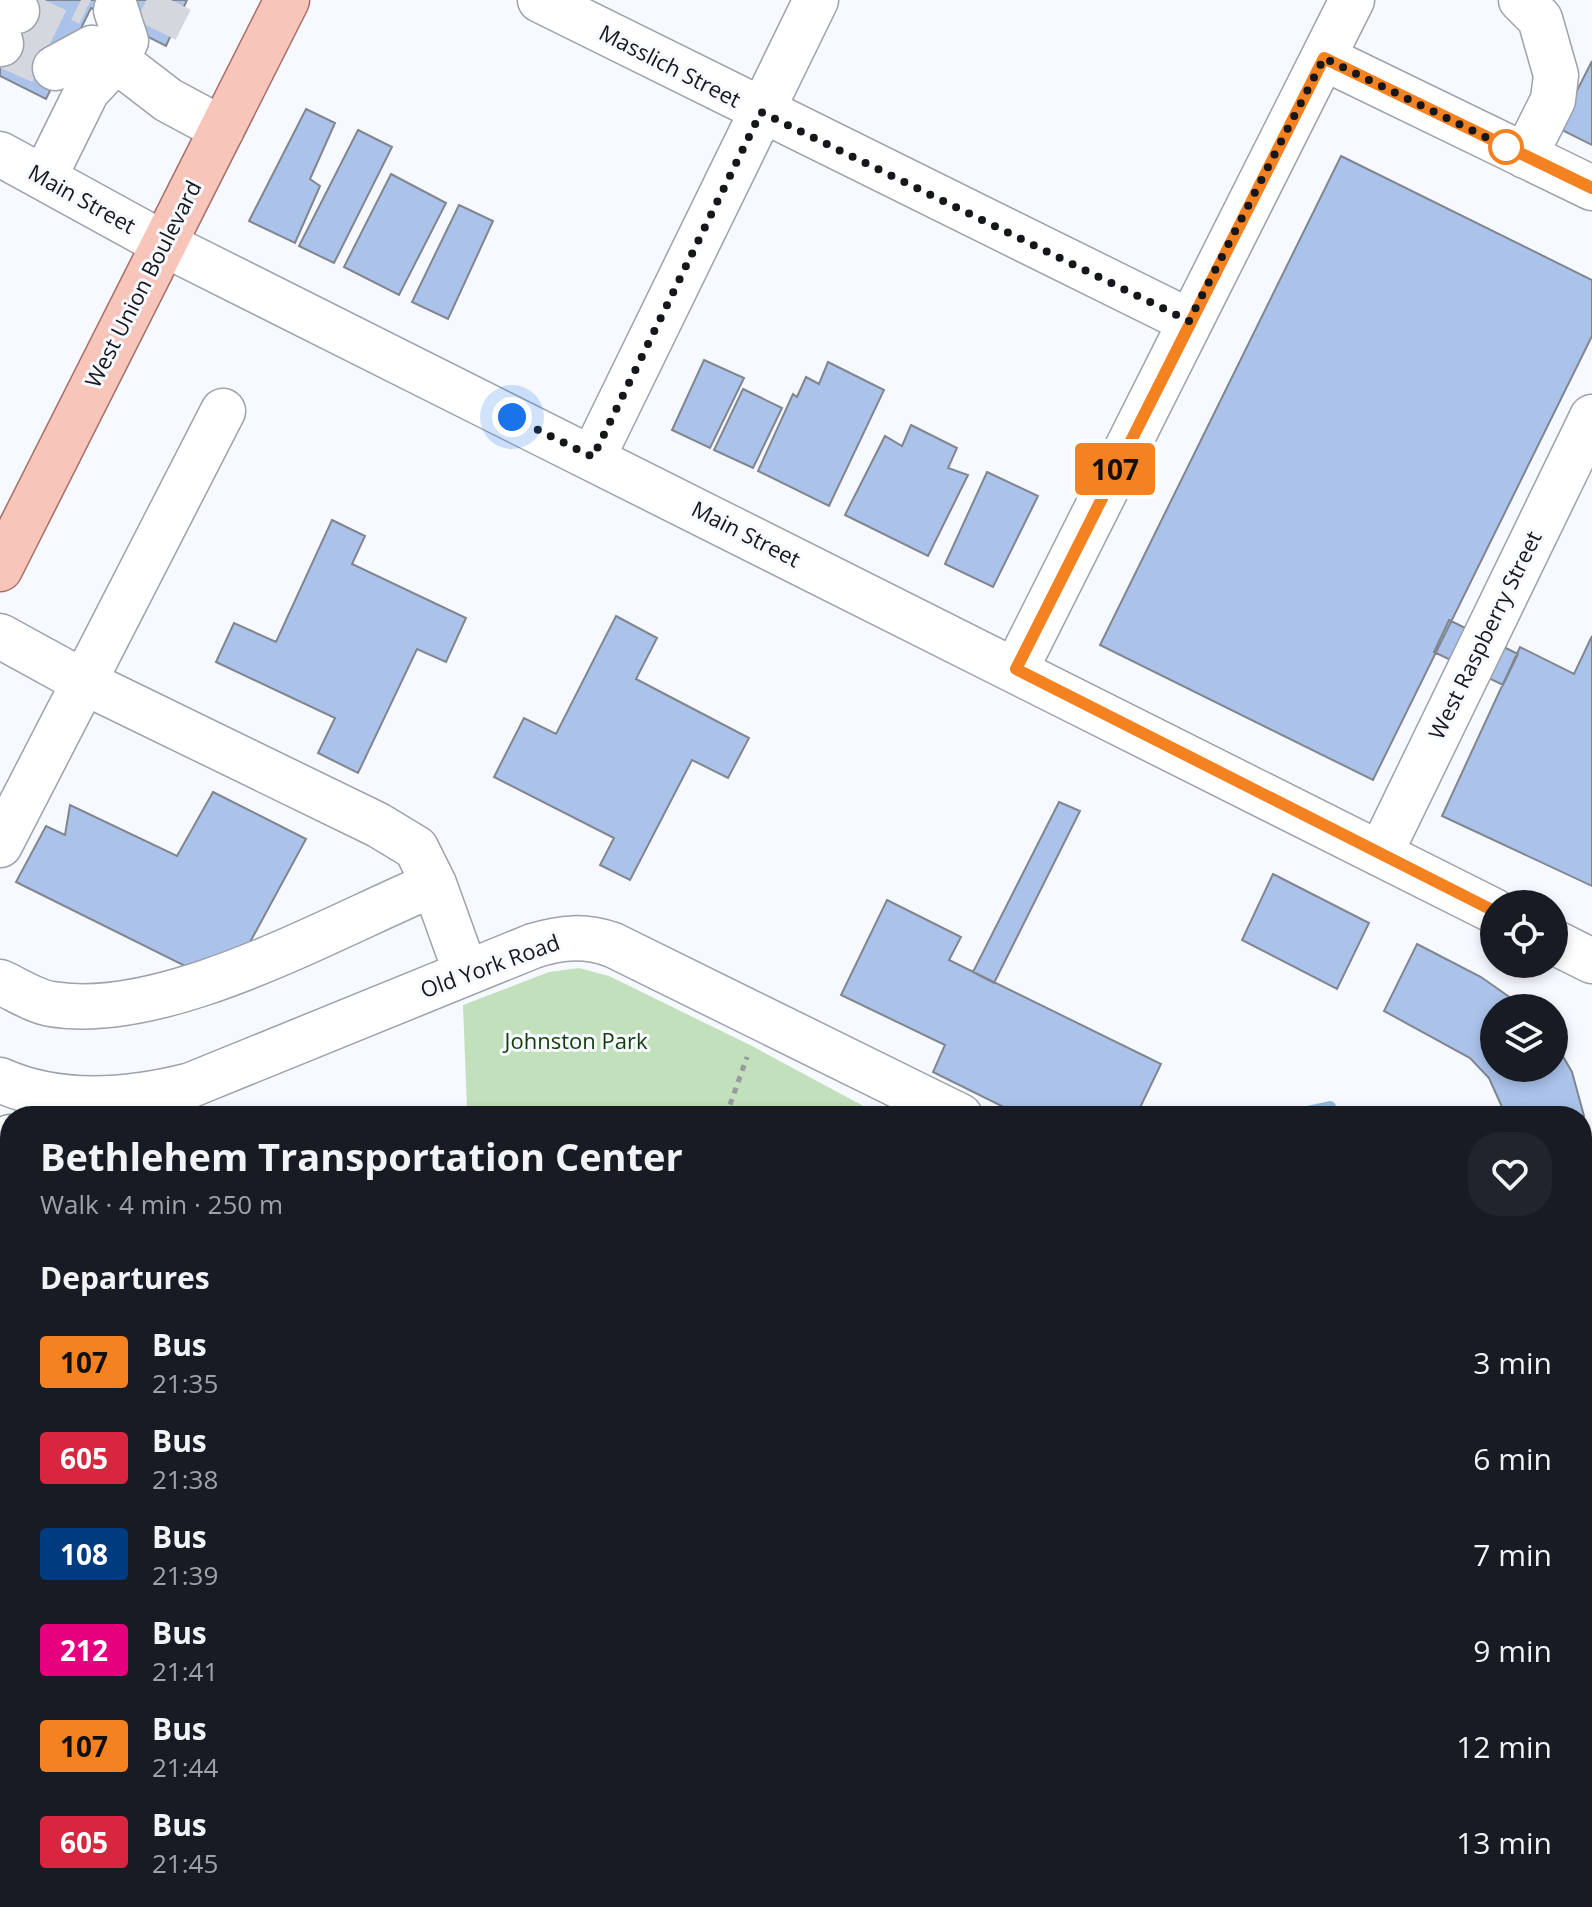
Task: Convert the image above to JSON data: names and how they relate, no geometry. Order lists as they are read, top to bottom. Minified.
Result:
{"streets":{"main road":["West Union Boulevard"],"street":["Masslich Street","Main Street","West Raspberry Street","Old York Road"]},"crossings":[["Main Street","West Union Boulevard"],["Main Street","West Raspberry Street"]],"parks":["Johnston Park"],"lines":["bus line 107"],"page":{"on_map":"107","heading":[["Bethlehem Transportation Center","Walk · 4 min · 250 m"],"Departures"],"list":[{"mark":"107","name":"Bus","note":"21:35","value":"3 min"},{"mark":"605","name":"Bus","note":"21:38","value":"6 min"},{"mark":"108","name":"Bus","note":"21:39","value":"7 min"},{"mark":"212","name":"Bus","note":"21:41","value":"9 min"},{"mark":"107","name":"Bus","note":"21:44","value":"12 min"},{"mark":"605","name":"Bus","note":"21:45","value":"13 min"}]}}
